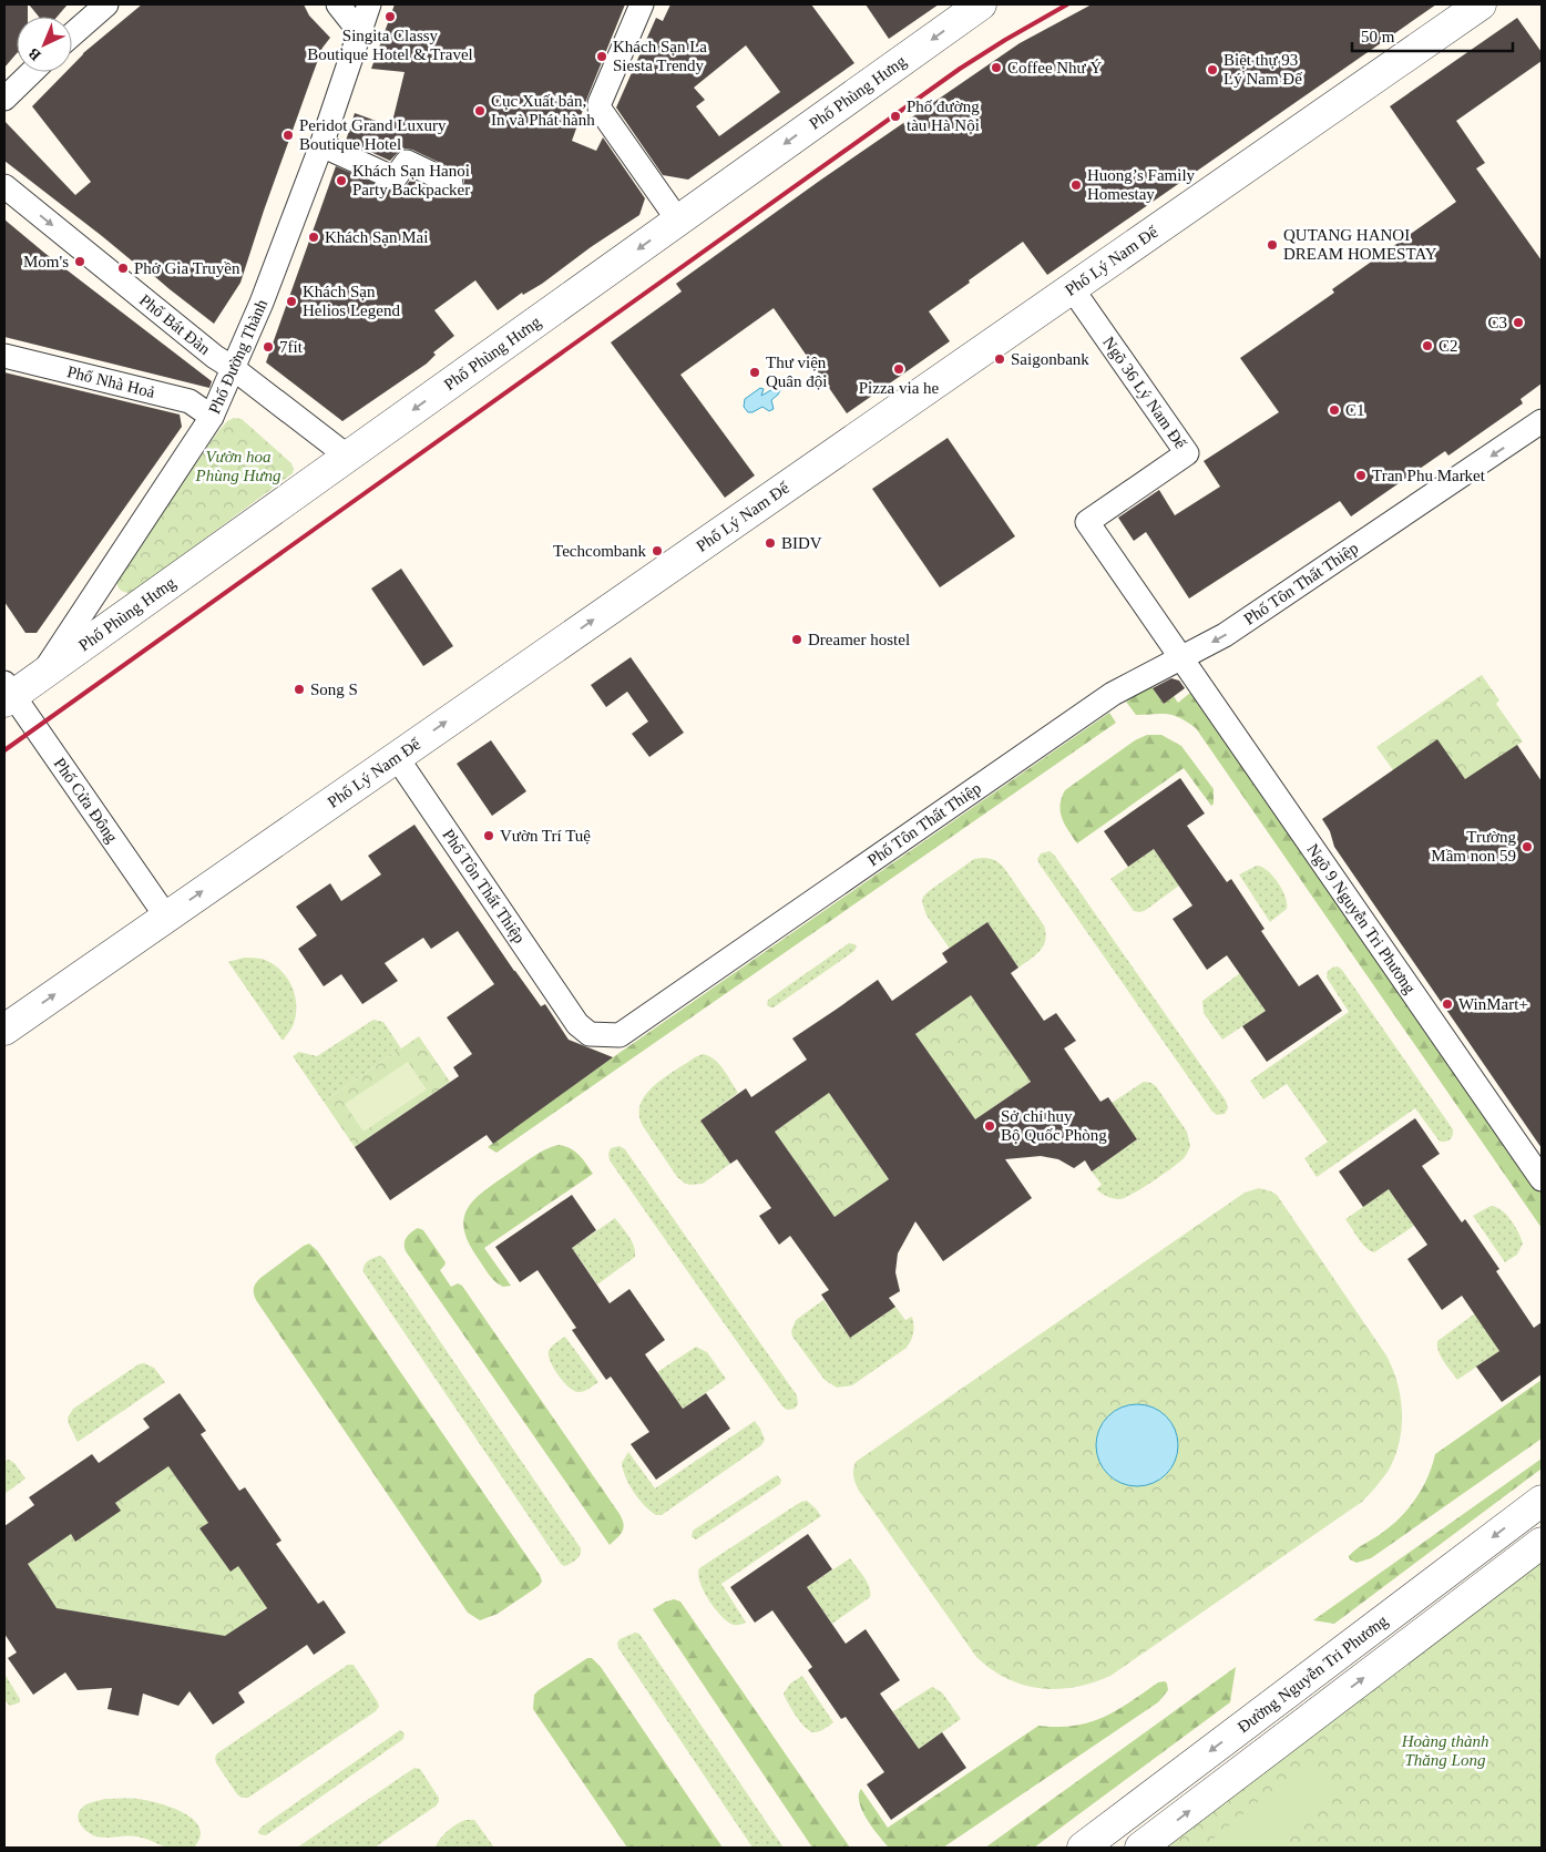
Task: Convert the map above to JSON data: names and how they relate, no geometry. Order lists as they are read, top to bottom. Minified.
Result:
{"streets":{"street":["Phố Phùng Hưng","Phố Lý Nam Đế","Phố Bát Đàn","Phố Đường Thành","Phố Nhà Hoả","Ngõ 36 Lý Nam Đế","Phố Tôn Thất Thiệp","Phố Cửa Đông","Ngõ 9 Nguyễn Tri Phương","Đường Nguyễn Tri Phương"]},"crossings":[["Phố Phùng Hưng","Phố Bát Đàn"],["Phố Phùng Hưng","Phố Đường Thành"],["Phố Phùng Hưng","Phố Cửa Đông"],["Phố Lý Nam Đế","Ngõ 36 Lý Nam Đế"],["Phố Lý Nam Đế","Phố Tôn Thất Thiệp"],["Phố Lý Nam Đế","Phố Cửa Đông"],["Phố Bát Đàn","Phố Đường Thành"],["Phố Đường Thành","Phố Nhà Hoả"],["Ngõ 36 Lý Nam Đế","Ngõ 9 Nguyễn Tri Phương"],["Phố Tôn Thất Thiệp","Ngõ 9 Nguyễn Tri Phương"]],"one_way":["Phố Phùng Hưng","Phố Lý Nam Đế","Phố Bát Đàn"],"parks":["Vườn hoa Phùng Hưng","Hoàng thành Thăng Long"],"places":["Singita Classy Boutique Hotel & Travel","Khách Sạn La Siesta Trendy","Coffee Như Ý","Biệt thự 93 Lý Nam Đế","Cục Xuất bản, In và Phát hành","Phố đường tàu Hà Nội","Peridot Grand Luxury Boutique Hotel","Khách Sạn Hanoi Party Backpacker","Huong’s Family Homestay","Khách Sạn Mai","QUTANG HANOI DREAM HOMESTAY","Mom's","Phở Gia Truyền","Khách Sạn Helios Legend","C3","C2","7fit","Saigonbank","Pizza via he","Thư viện Quân đội","C1","Tran Phu Market","BIDV","Techcombank","Dreamer hostel","Song S","Vườn Trí Tuệ","Trường Mầm non 59","WinMart+","Sở chỉ huy Bộ Quốc Phòng"],"scale_bar":"50 m","north":"bottom left"}
